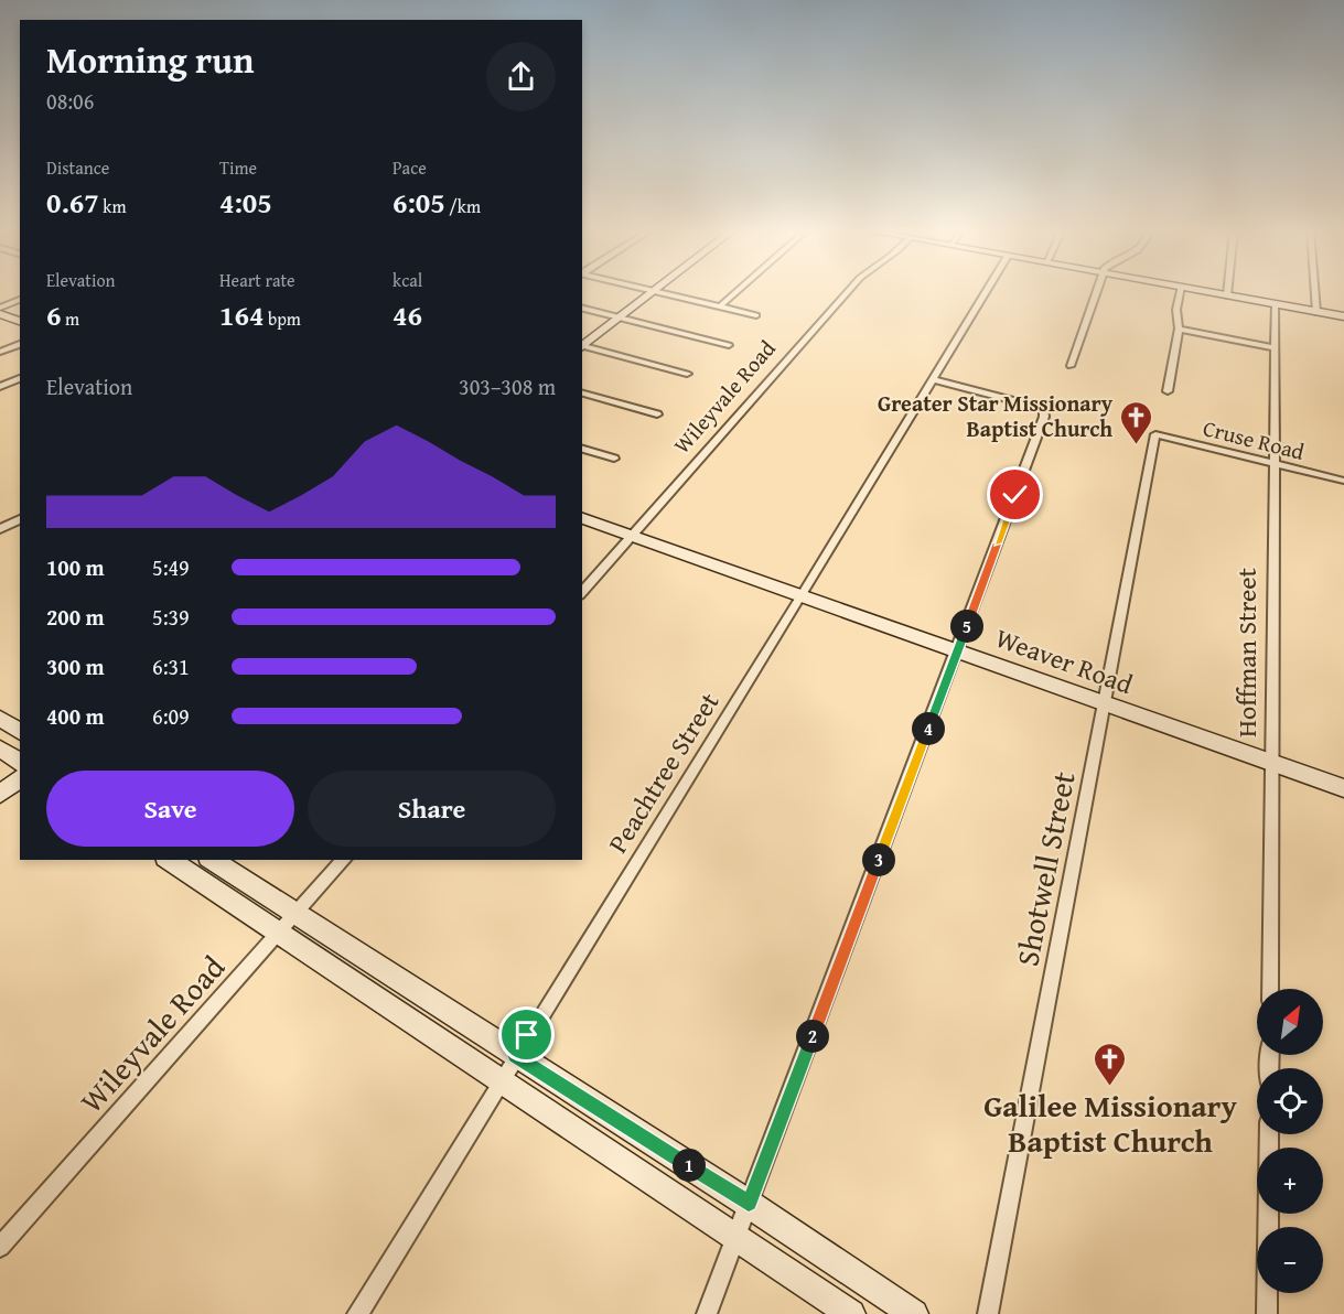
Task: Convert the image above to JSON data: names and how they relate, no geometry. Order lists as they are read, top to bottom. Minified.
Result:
{"streets":{"main road":["Weaver Road"],"street":["Wileyvale Road","Cruse Road","Hoffman Street","Peachtree Street","Shotwell Street"]},"crossings":[["Wileyvale Road","Weaver Road"],["Cruse Road","Hoffman Street"],["Cruse Road","Shotwell Street"],["Hoffman Street","Weaver Road"],["Weaver Road","Peachtree Street"],["Weaver Road","Shotwell Street"]],"places":{"church":["Greater Star Missionary Baptist Church","Galilee Missionary Baptist Church"]},"north":"top right","page":{"heading":["Morning run","08:06"],"stats":[["Distance","0.67 km"],["Time","4:05"],["Pace","6:05 /km"],["Elevation","6 m"],["Heart rate","164 bpm"],["kcal","46"]],"chart":["Elevation","303–308 m"],"list":[{"name":"100 m","note":"5:49"},{"name":"200 m","note":"5:39"},{"name":"300 m","note":"6:31"},{"name":"400 m","note":"6:09"}],"pins":["5","4","3","2","1"],"buttons":["Save","Share"],"map_buttons":["+","−"]}}
